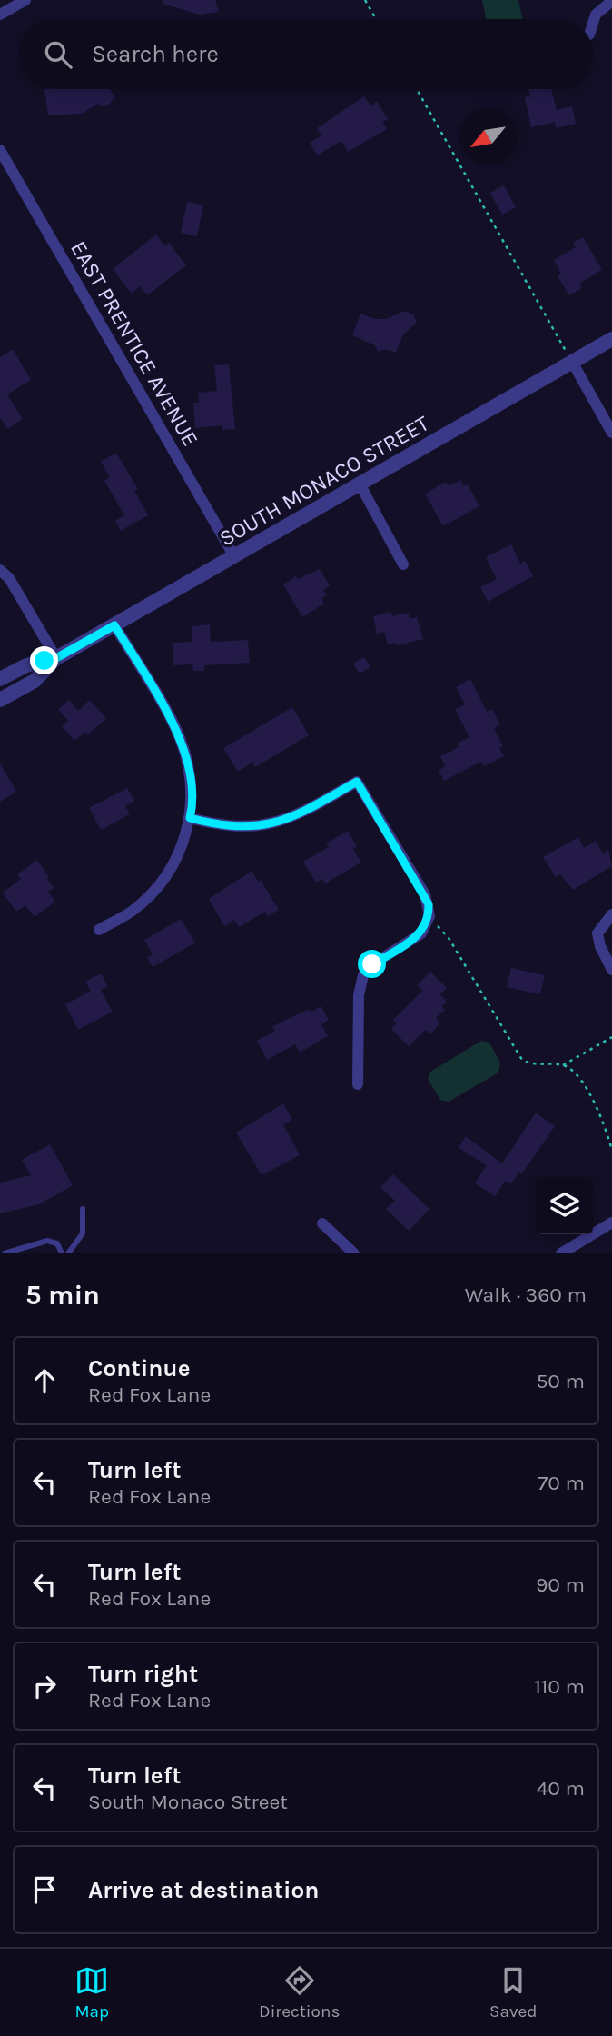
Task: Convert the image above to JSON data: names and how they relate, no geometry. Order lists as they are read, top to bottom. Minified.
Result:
{"streets":{"street":["EAST PRENTICE AVENUE","SOUTH MONACO STREET"]},"crossings":[["EAST PRENTICE AVENUE","SOUTH MONACO STREET"]],"north":"bottom left","page":{"search":"Search here","heading":["5 min","Walk · 360 m"],"list":[["Continue","Red Fox Lane","50 m"],["Turn left","Red Fox Lane","70 m"],["Turn left","Red Fox Lane","90 m"],["Turn right","Red Fox Lane","110 m"],["Turn left","South Monaco Street","40 m"],"Arrive at destination"],"nav":["Map","Directions","Saved"]}}
